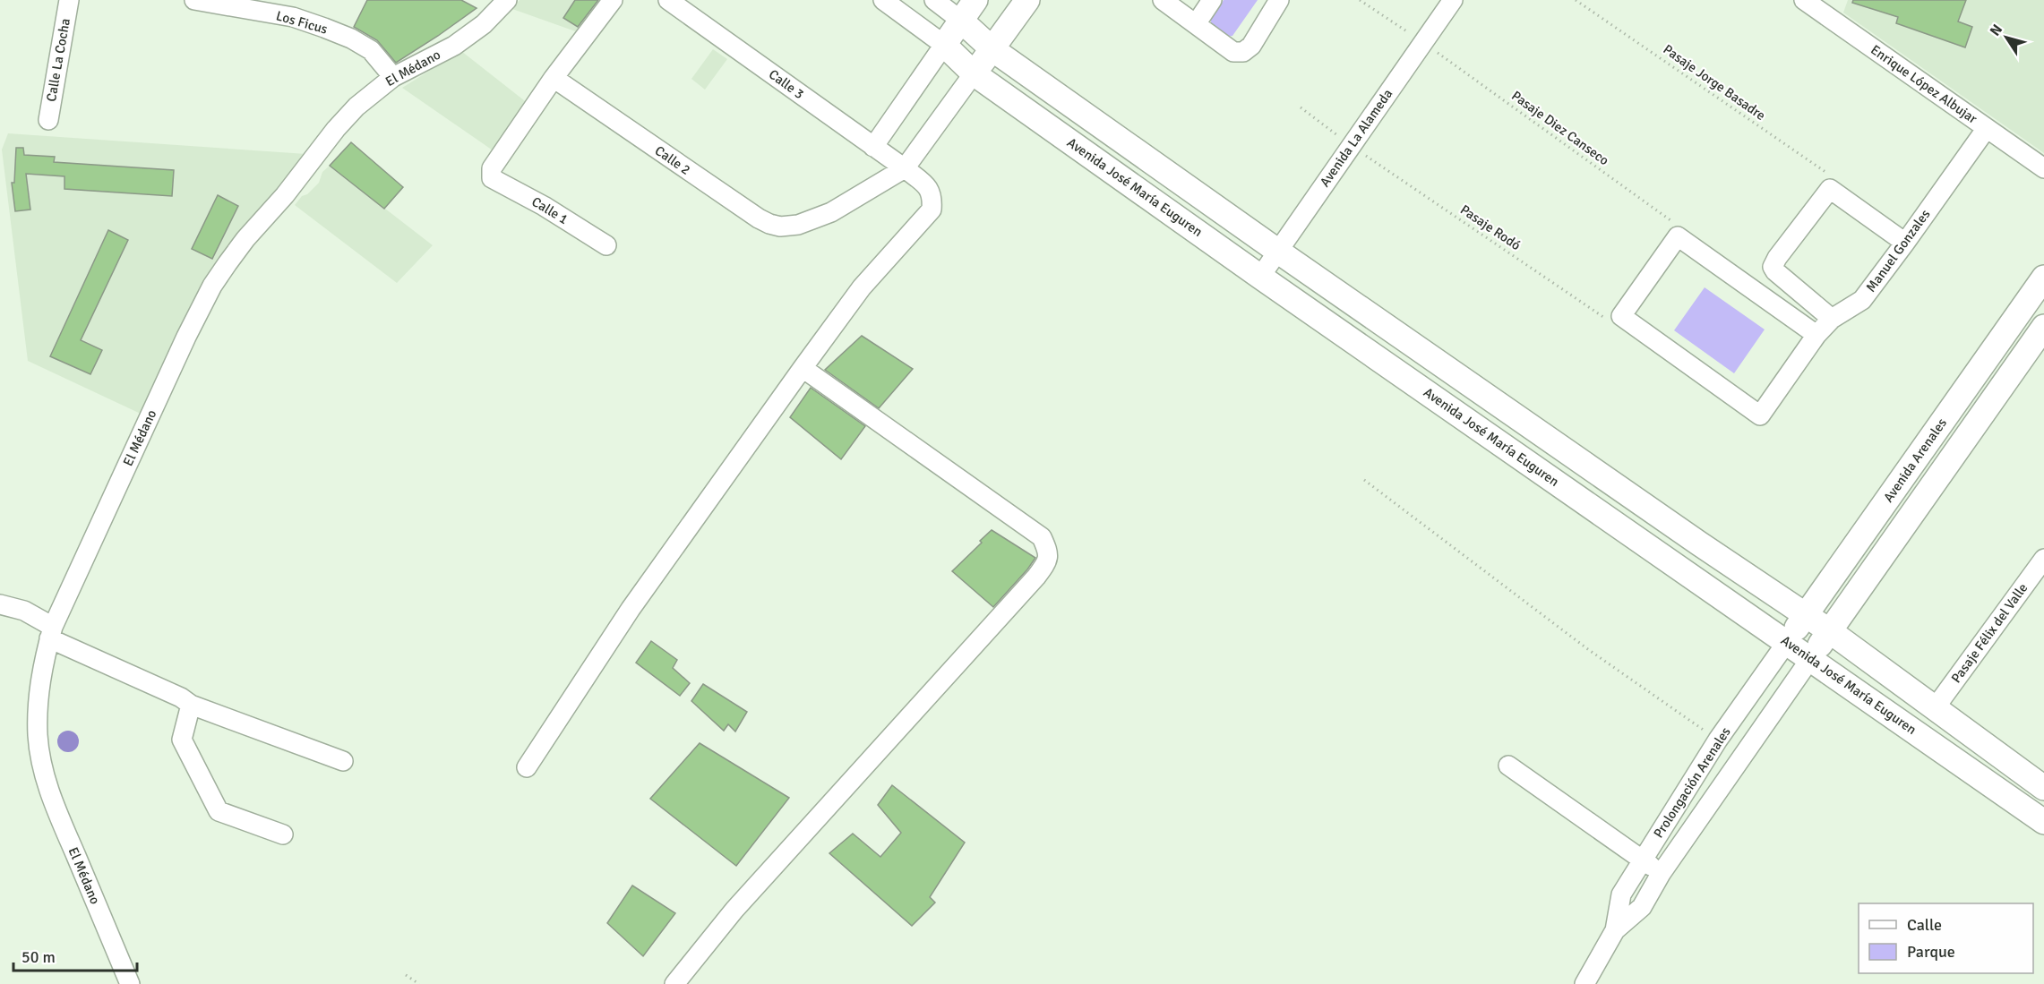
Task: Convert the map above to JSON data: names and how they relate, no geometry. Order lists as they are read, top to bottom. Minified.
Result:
{"streets":{"street":["Los Ficus","Calle La Cocha","El Médano","Calle 3","Enrique López Albujar","Avenida La Alameda","Calle 2","Avenida José María Euguren","Calle 1","Manuel Gonzales","Avenida Arenales","Pasaje Félix del Valle","Prolongación Arenales"],"path":["Pasaje Jorge Basadre","Pasaje Diez Canseco","Pasaje Rodó"]},"crossings":[["Los Ficus","El Médano"],["Calle 3","Calle 2"],["Enrique López Albujar","Manuel Gonzales"],["Pasaje Diez Canseco","Avenida La Alameda"],["Avenida La Alameda","Avenida José María Euguren"],["Avenida La Alameda","Pasaje Rodó"],["Calle 2","Calle 1"],["Avenida José María Euguren","Avenida Arenales"],["Avenida José María Euguren","Prolongación Arenales"],["Pasaje Rodó","Manuel Gonzales"],["Avenida Arenales","Prolongación Arenales"]],"legend":["Calle","Parque"],"scale_bar":"50 m","north":"top left"}
